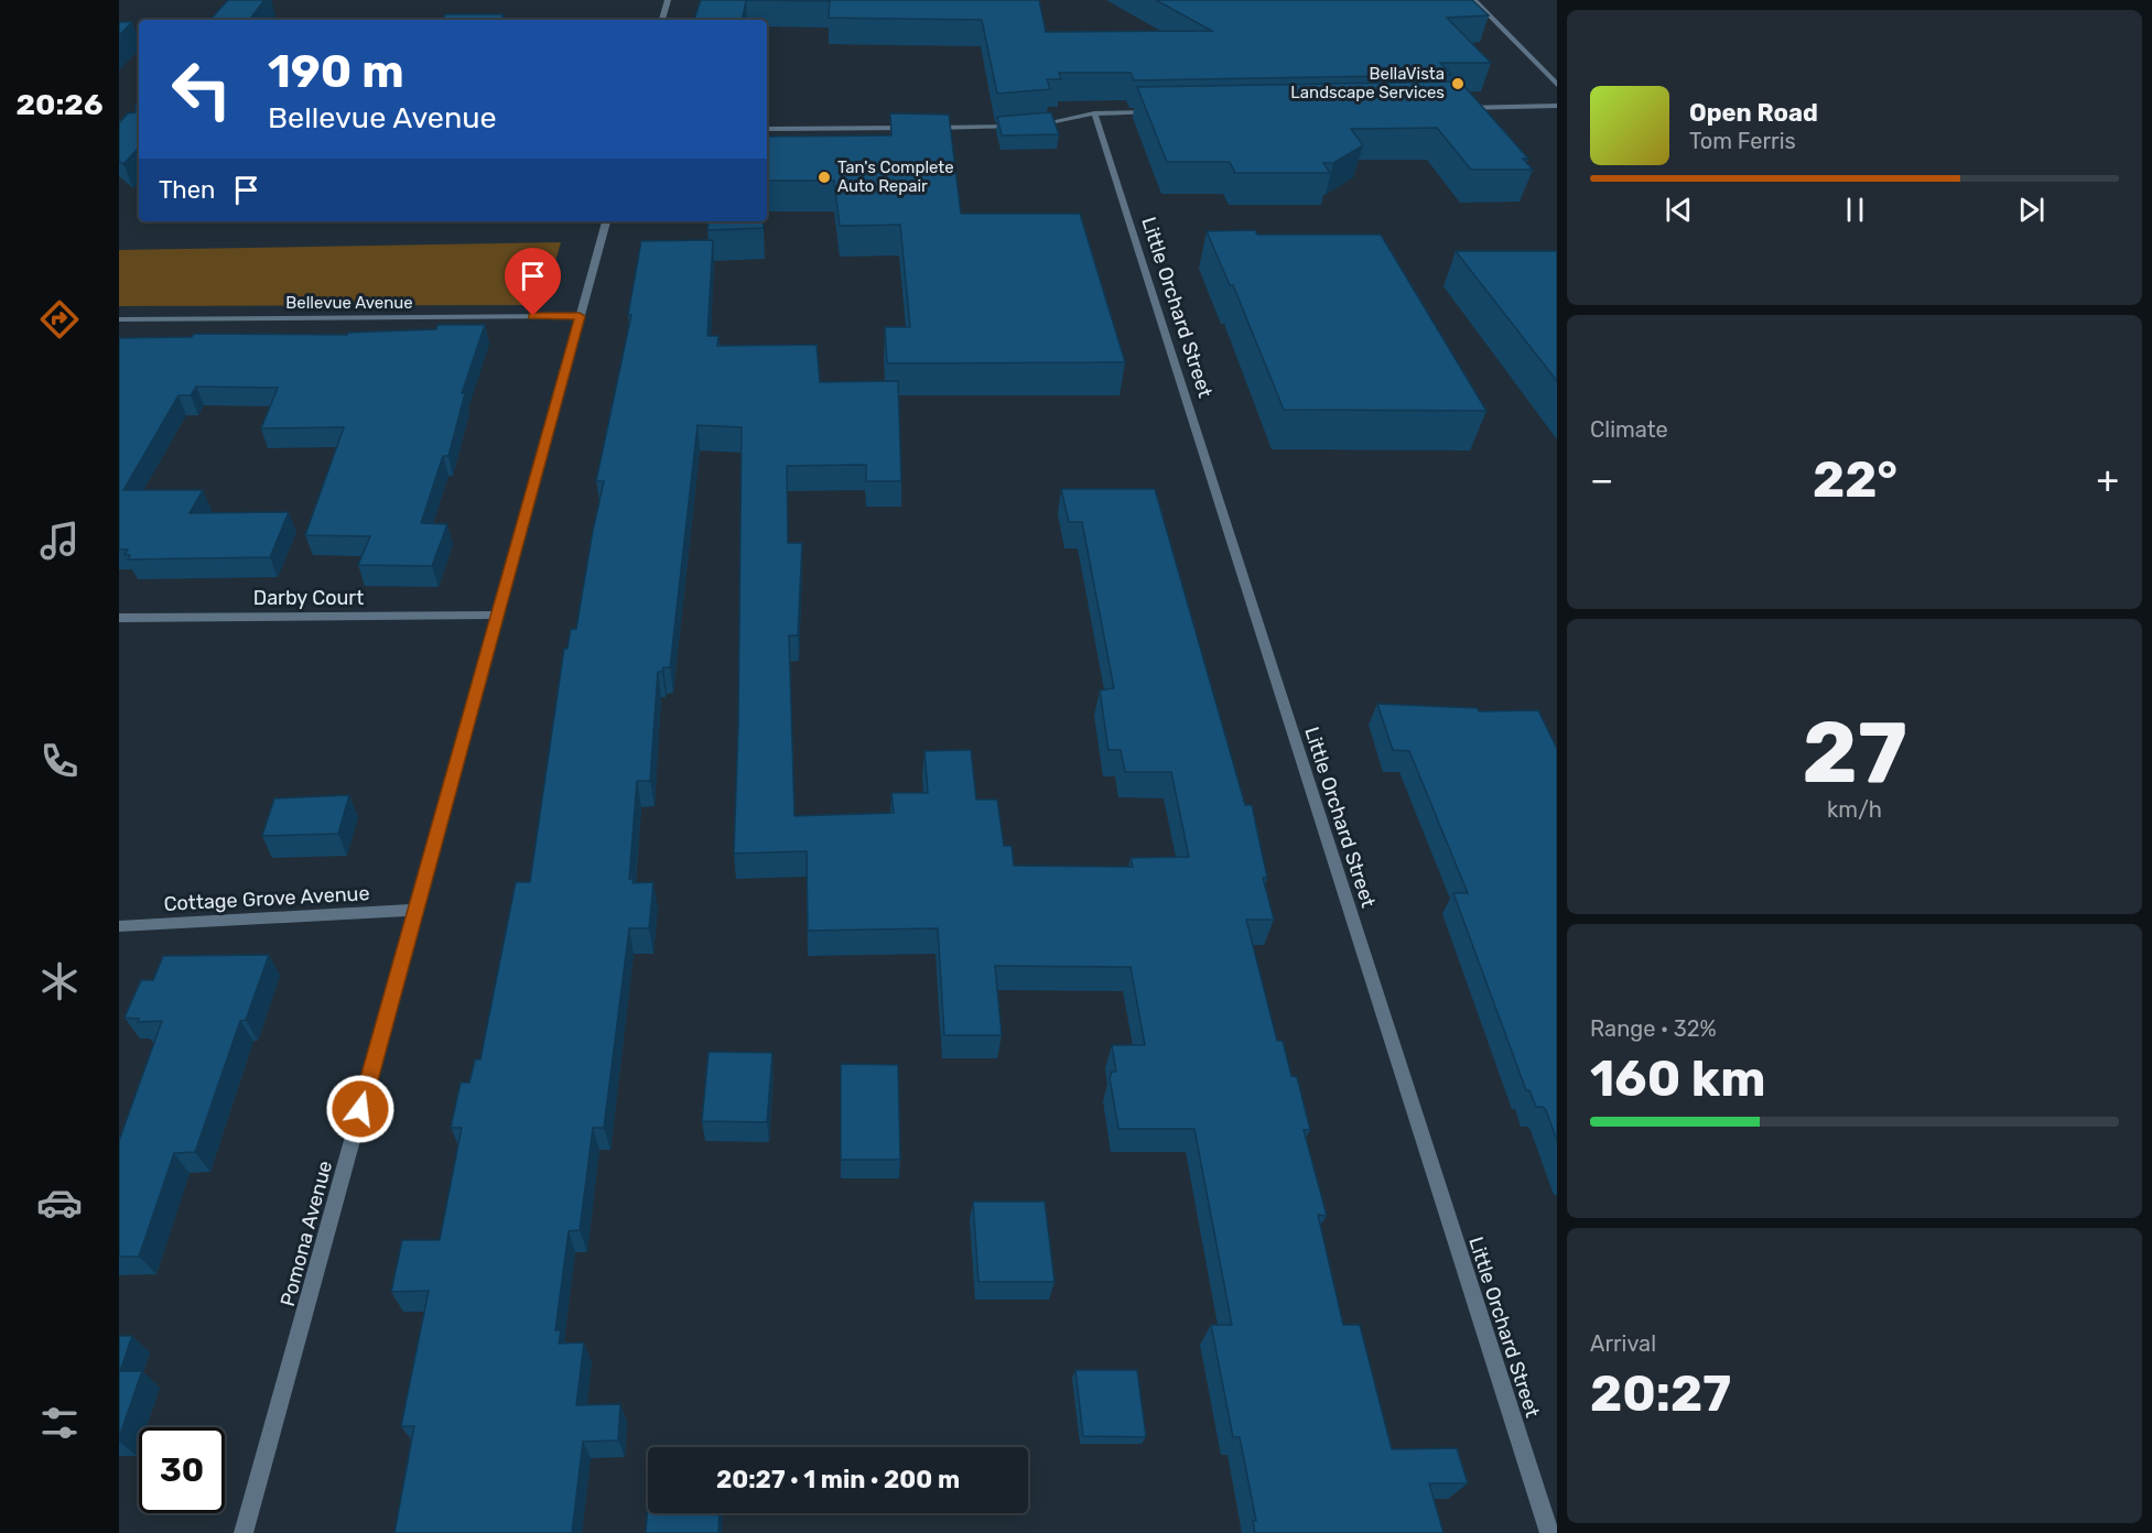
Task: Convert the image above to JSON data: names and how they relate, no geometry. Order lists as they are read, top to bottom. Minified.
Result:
{"streets":{"street":["Bellevue Avenue","Little Orchard Street","Darby Court","Cottage Grove Avenue","Pomona Avenue"]},"crossings":[["Bellevue Avenue","Pomona Avenue"],["Darby Court","Pomona Avenue"],["Cottage Grove Avenue","Pomona Avenue"]],"places":["BellaVista Landscape Services","Tan's Complete Auto Repair"],"page":{"tabs":"20:26","turn":["190 m","Bellevue Avenue"],"song":["Open Road","Tom Ferris"],"then":"Then","tile":["Climate",["27","km/h"],["Range · 32%","160 km"],["Arrival","20:27"]],"heat":["−","22°","+"],"limit":"30","trip":"20:27 · 1 min · 200 m"}}
